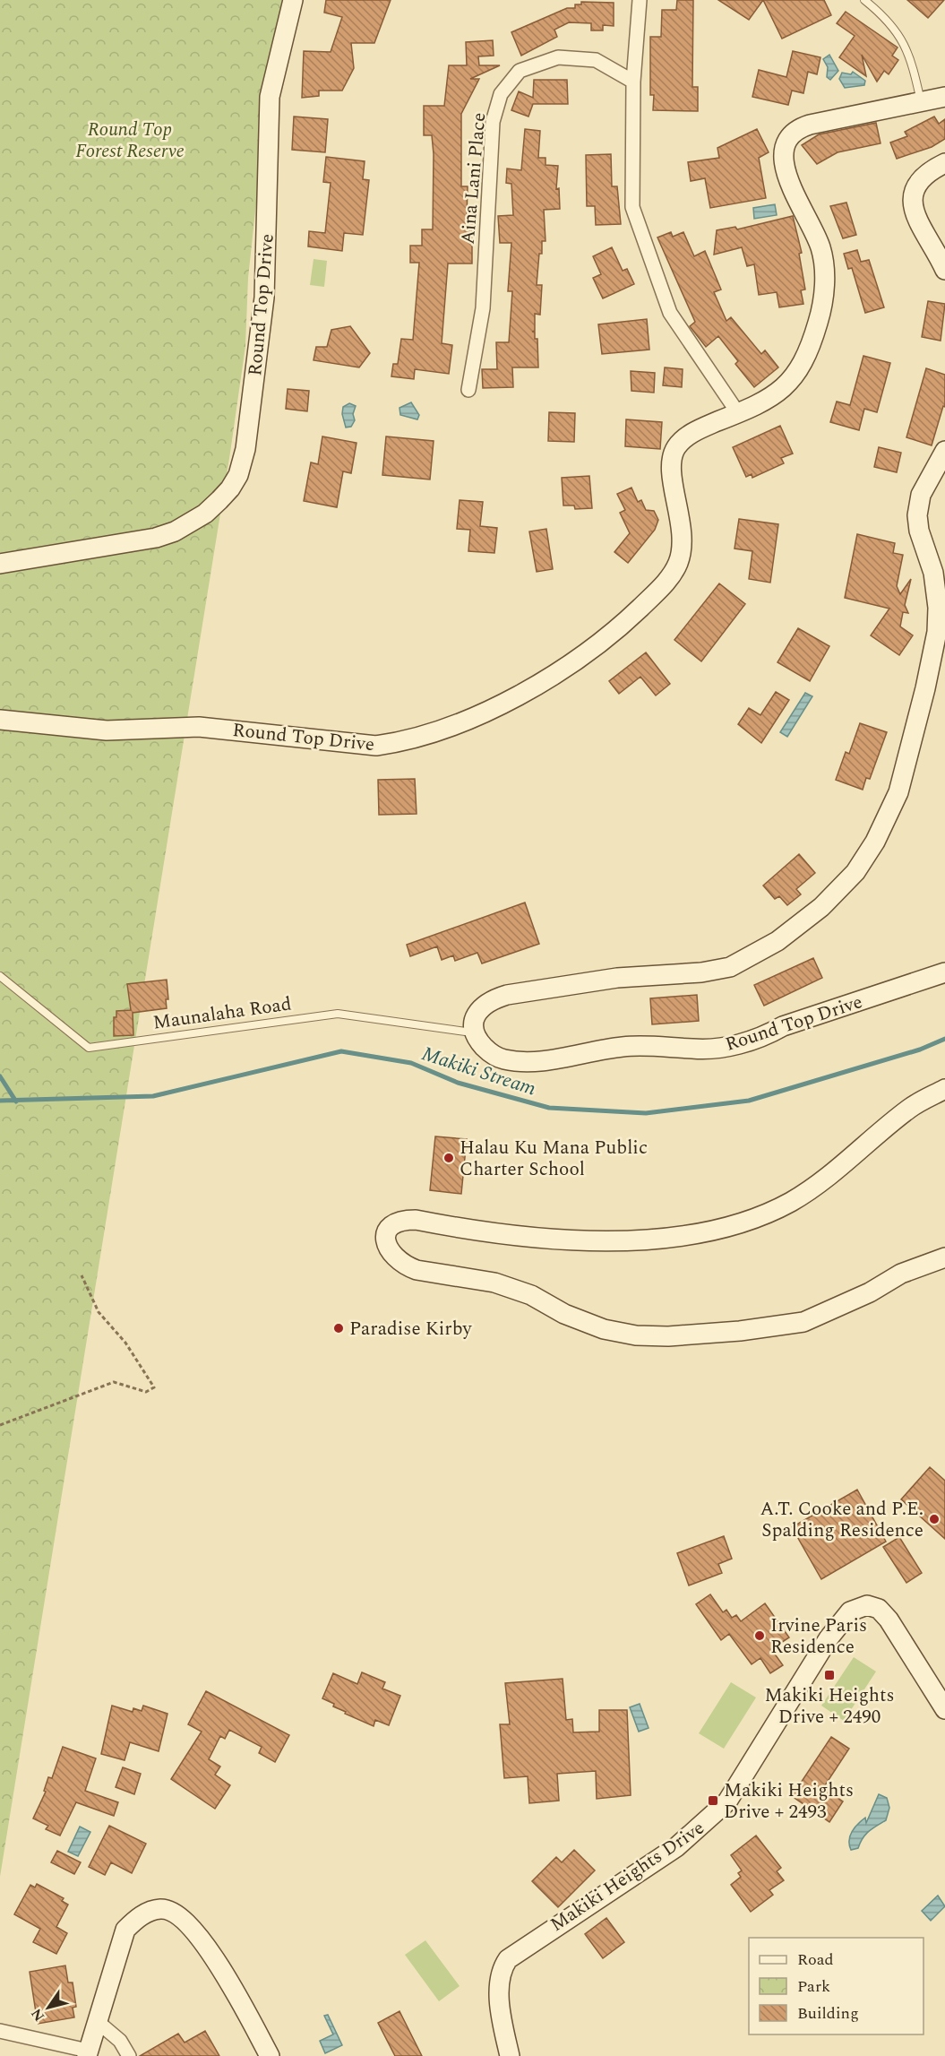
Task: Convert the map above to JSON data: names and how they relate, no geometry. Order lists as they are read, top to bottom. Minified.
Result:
{"streets":{"street":["Aina Lani Place","Round Top Drive","Makiki Heights Drive"],"lane":["Maunalaha Road"]},"crossings":[["Round Top Drive","Maunalaha Road"]],"water":["Makiki Stream"],"parks":["Round Top Forest Reserve"],"places":{"other":["Halau Ku Mana Public Charter School","Paradise Kirby","A.T. Cooke and P.E. Spalding Residence","Irvine Paris Residence"],"transit":["Makiki Heights Drive + 2490","Makiki Heights Drive + 2493"]},"legend":["Road","Park","Building"],"north":"bottom left"}
